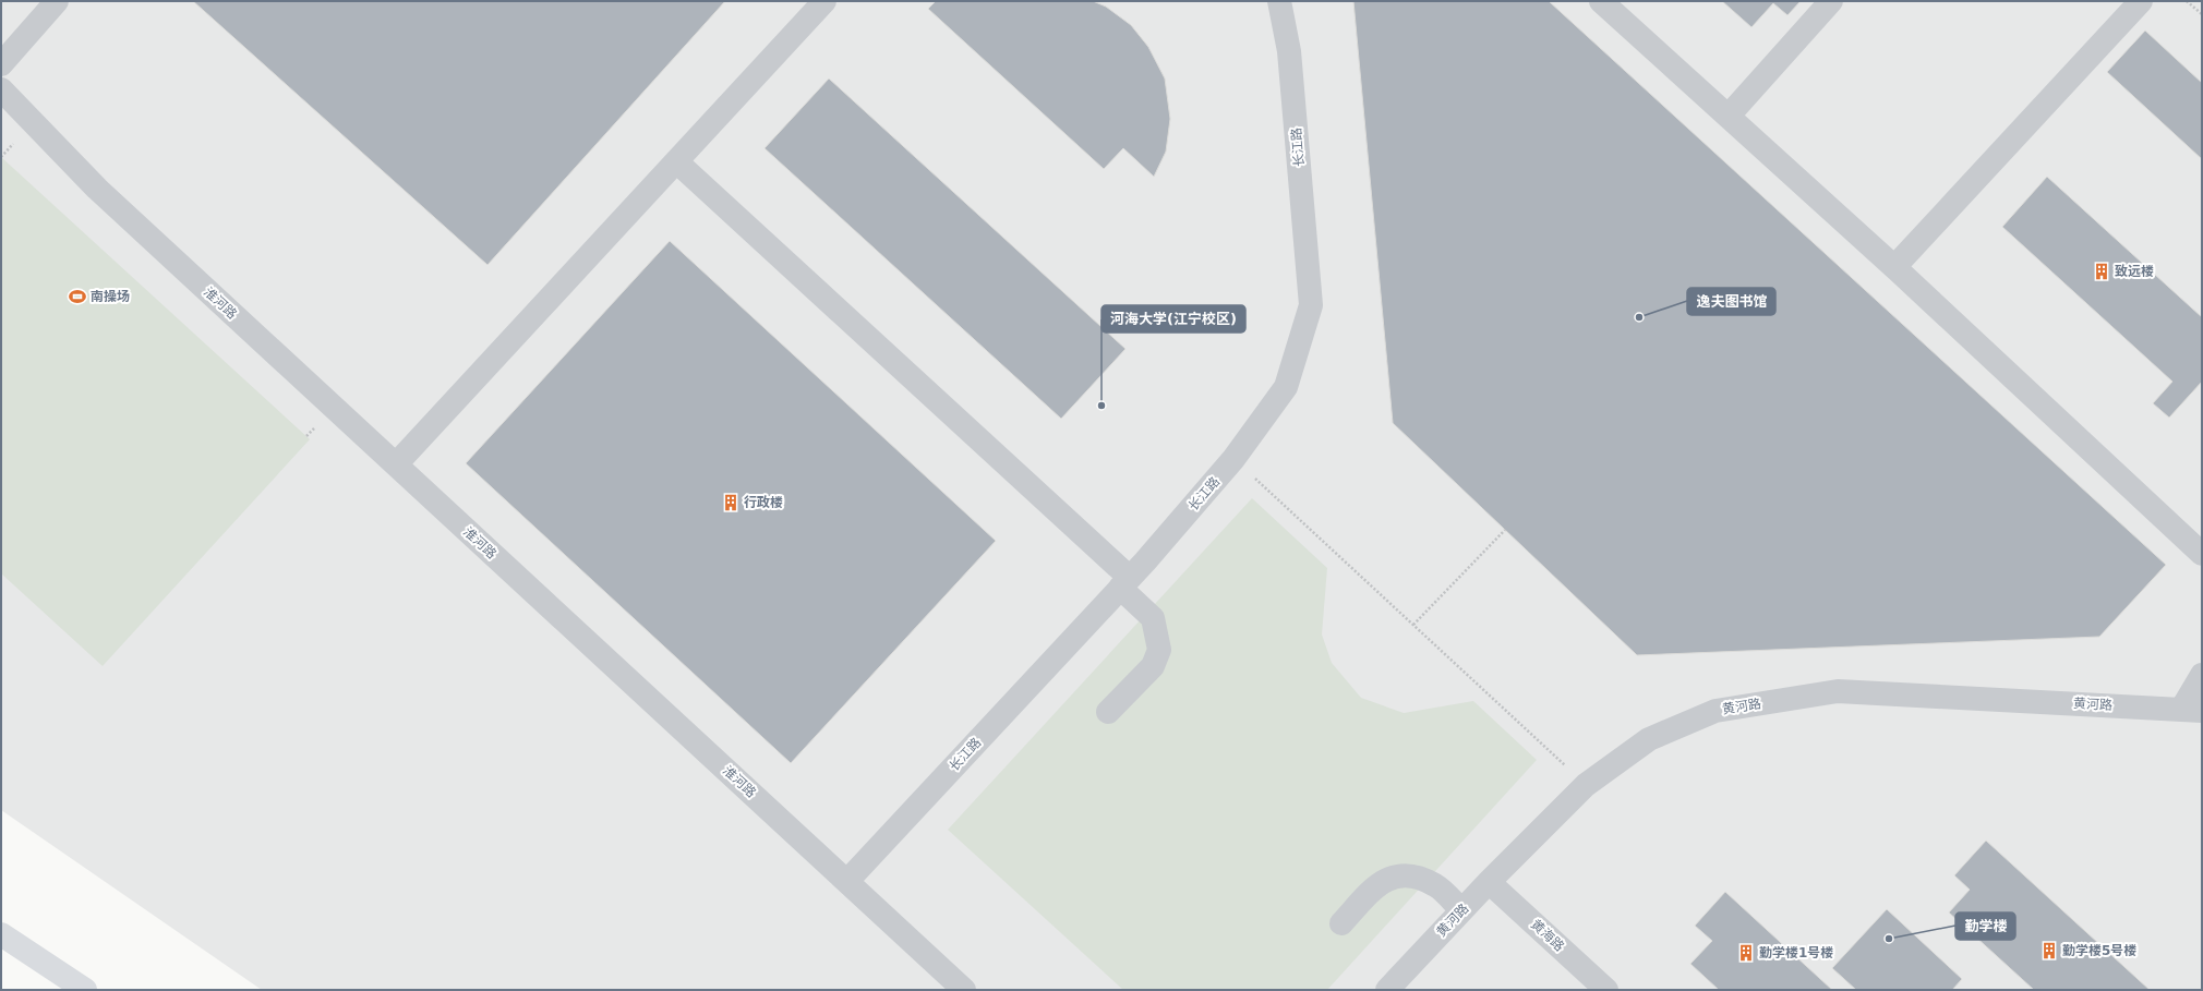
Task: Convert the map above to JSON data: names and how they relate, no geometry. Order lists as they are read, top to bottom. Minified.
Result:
{"streets":{"street":["长江路","淮河路","黄河路","黄海路"]},"crossings":[["长江路","淮河路"],["黄河路","黄海路"]],"places":{"building":["致远楼","行政楼","勤学楼5号楼","勤学楼1号楼"],"sports":["南操场"],"other":["逸夫图书馆","河海大学(江宁校区)","勤学楼"]}}
